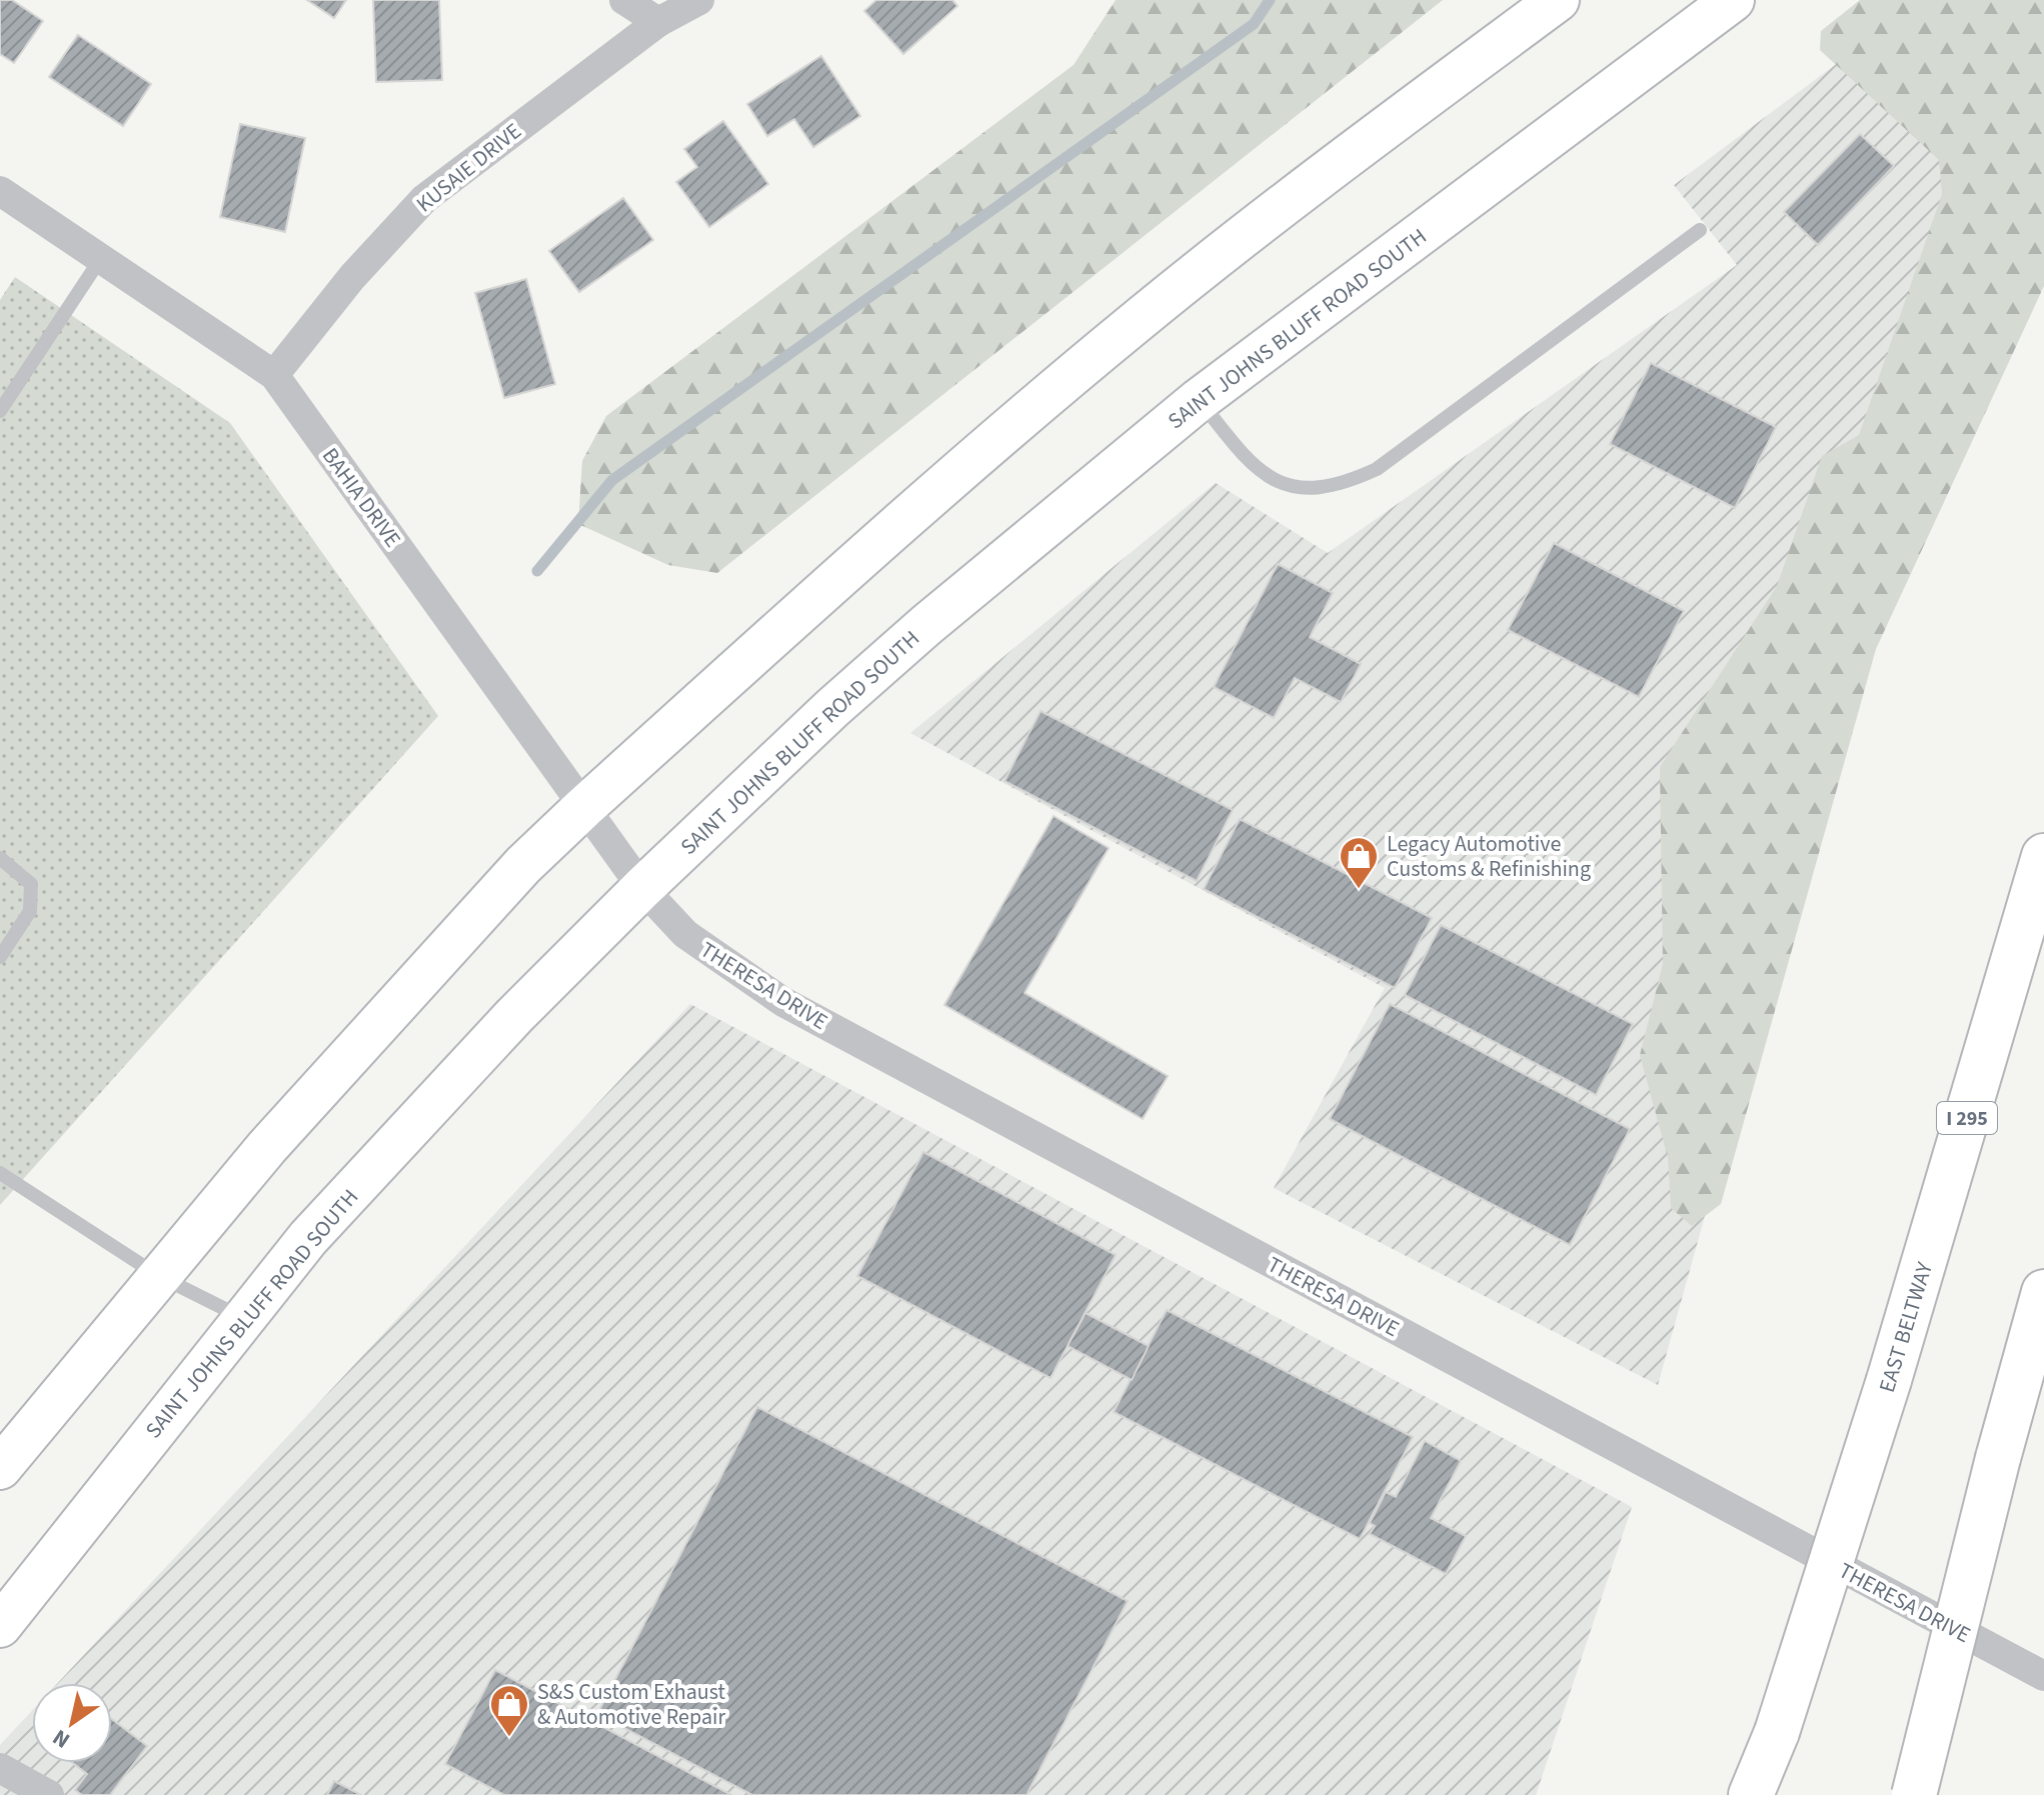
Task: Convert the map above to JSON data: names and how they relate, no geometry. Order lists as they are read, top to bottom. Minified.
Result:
{"streets":{"highway":["I 295","EAST BELTWAY"],"main road":["SAINT JOHNS BLUFF ROAD SOUTH"],"street":["KUSAIE DRIVE","BAHIA DRIVE","THERESA DRIVE"]},"crossings":[["KUSAIE DRIVE","BAHIA DRIVE"],["SAINT JOHNS BLUFF ROAD SOUTH","BAHIA DRIVE"],["SAINT JOHNS BLUFF ROAD SOUTH","THERESA DRIVE"],["BAHIA DRIVE","THERESA DRIVE"]],"places":{"shop":["Legacy Automotive Customs & Refinishing","S&S Custom Exhaust & Automotive Repair"]},"north":"bottom left"}
